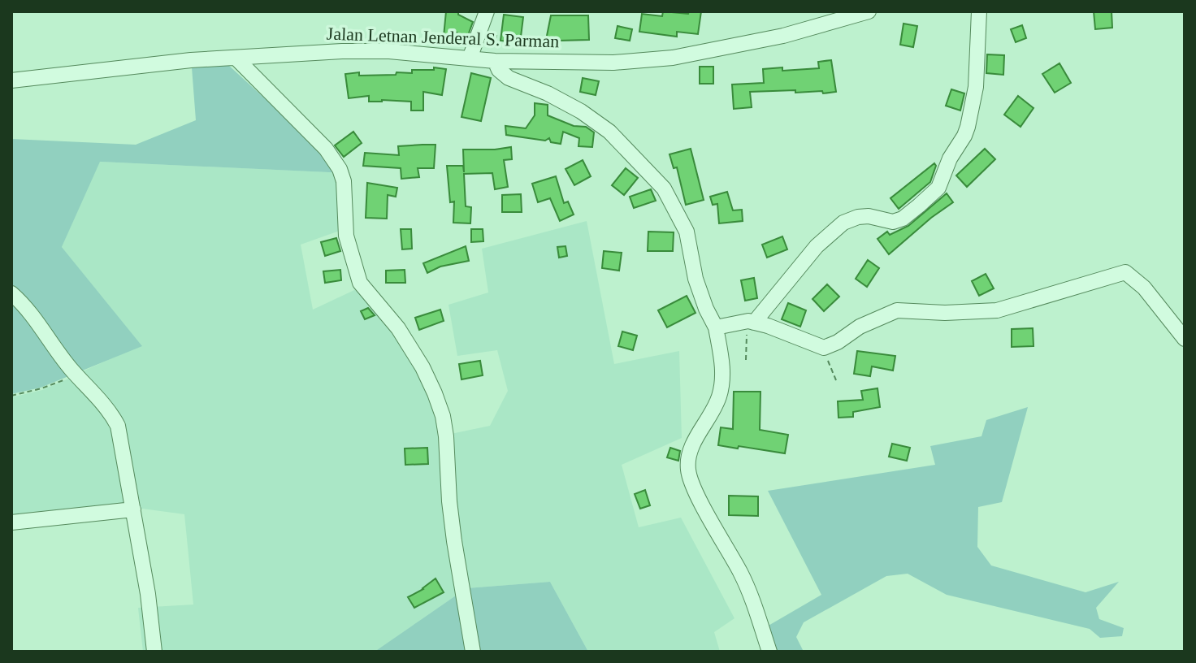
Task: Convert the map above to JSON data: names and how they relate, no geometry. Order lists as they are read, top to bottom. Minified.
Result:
{"streets":{"street":["Jalan Letnan Jenderal S. Parman"]}}
